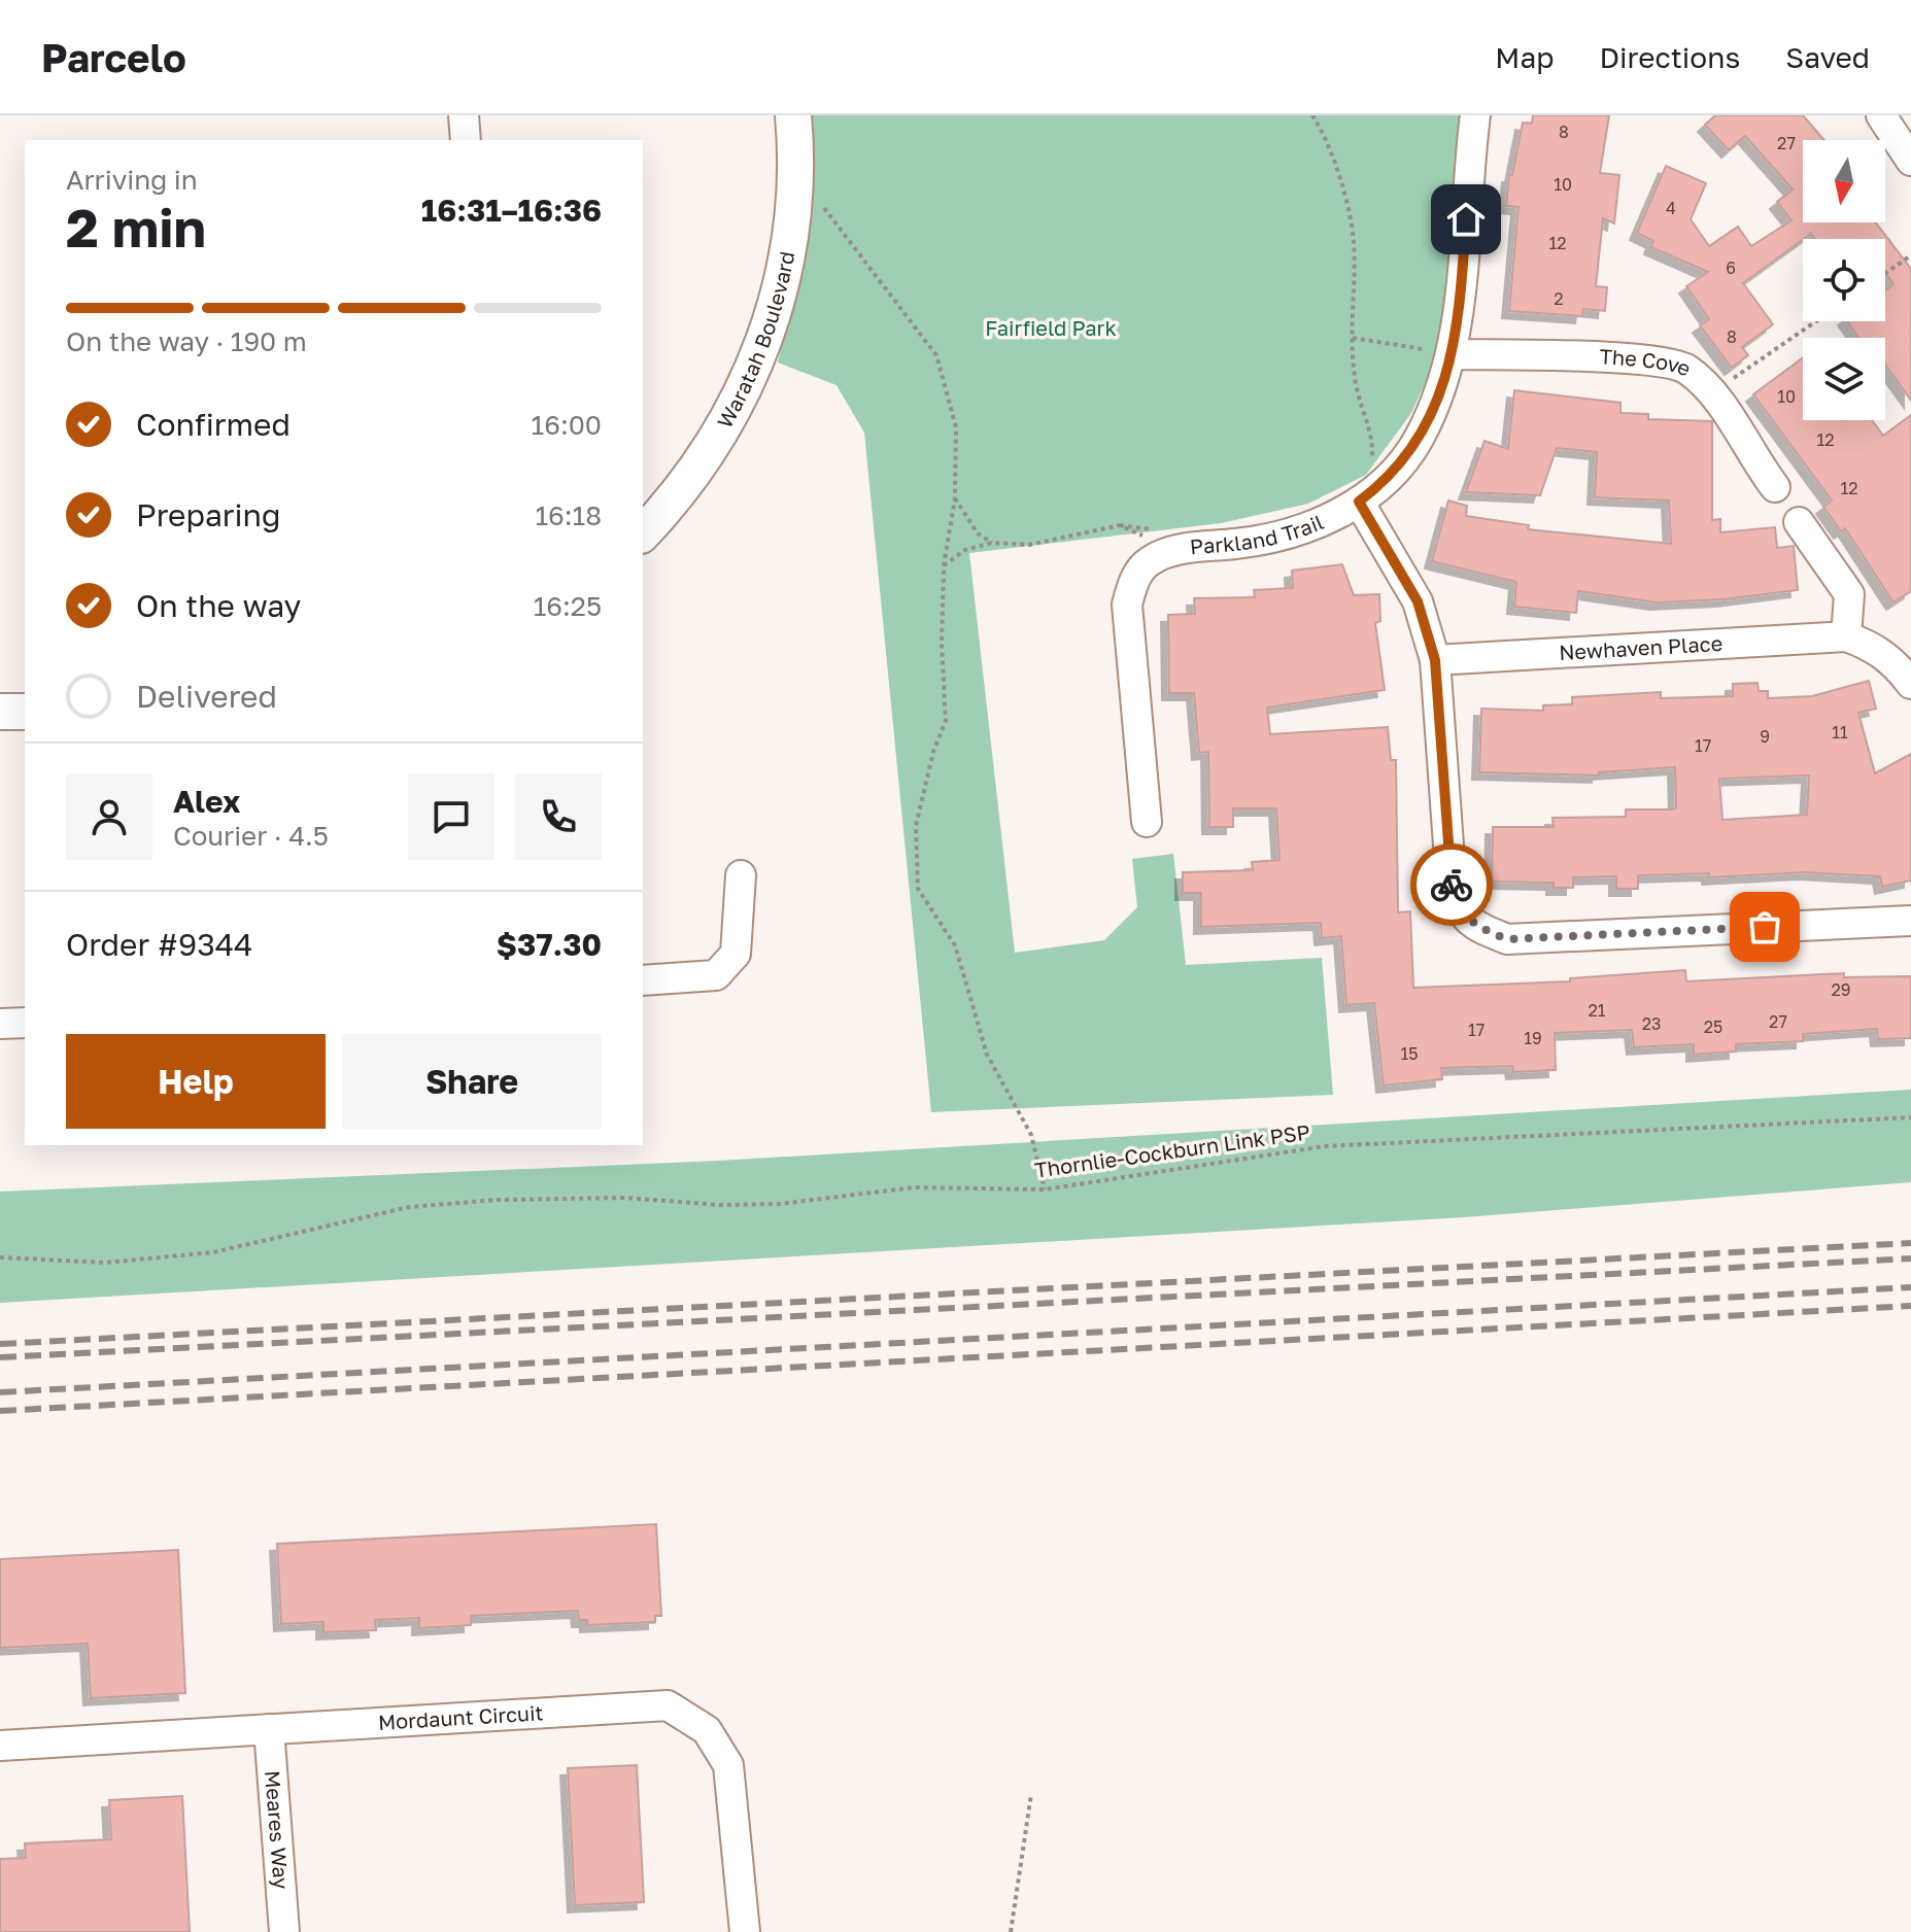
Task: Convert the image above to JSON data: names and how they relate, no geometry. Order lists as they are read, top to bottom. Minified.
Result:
{"streets":{"street":["Waratah Boulevard","The Cove","Parkland Trail","Newhaven Place","Mordaunt Circuit","Meares Way"],"path":["Thornlie-Cockburn Link PSP"]},"crossings":[["The Cove","Parkland Trail"],["Mordaunt Circuit","Meares Way"]],"parks":["Fairfield Park"],"house_numbers":["8","27","10","4","12","6","2","8","10","12","12","11","9","17","29","21","27","23","25","17","19","15"],"north":"bottom","page":{"header":"Parcelo","nav":["Map","Directions","Saved"],"heading":["2 min","Arriving in","16:31–16:36"],"panel":["Alex","Courier · 4.5","Order #9344","$37.30"],"bar":"On the way · 190 m","list":[["Confirmed","16:00"],["Preparing","16:18"],["On the way","16:25"],"Delivered"],"buttons":["Help","Share"]}}
